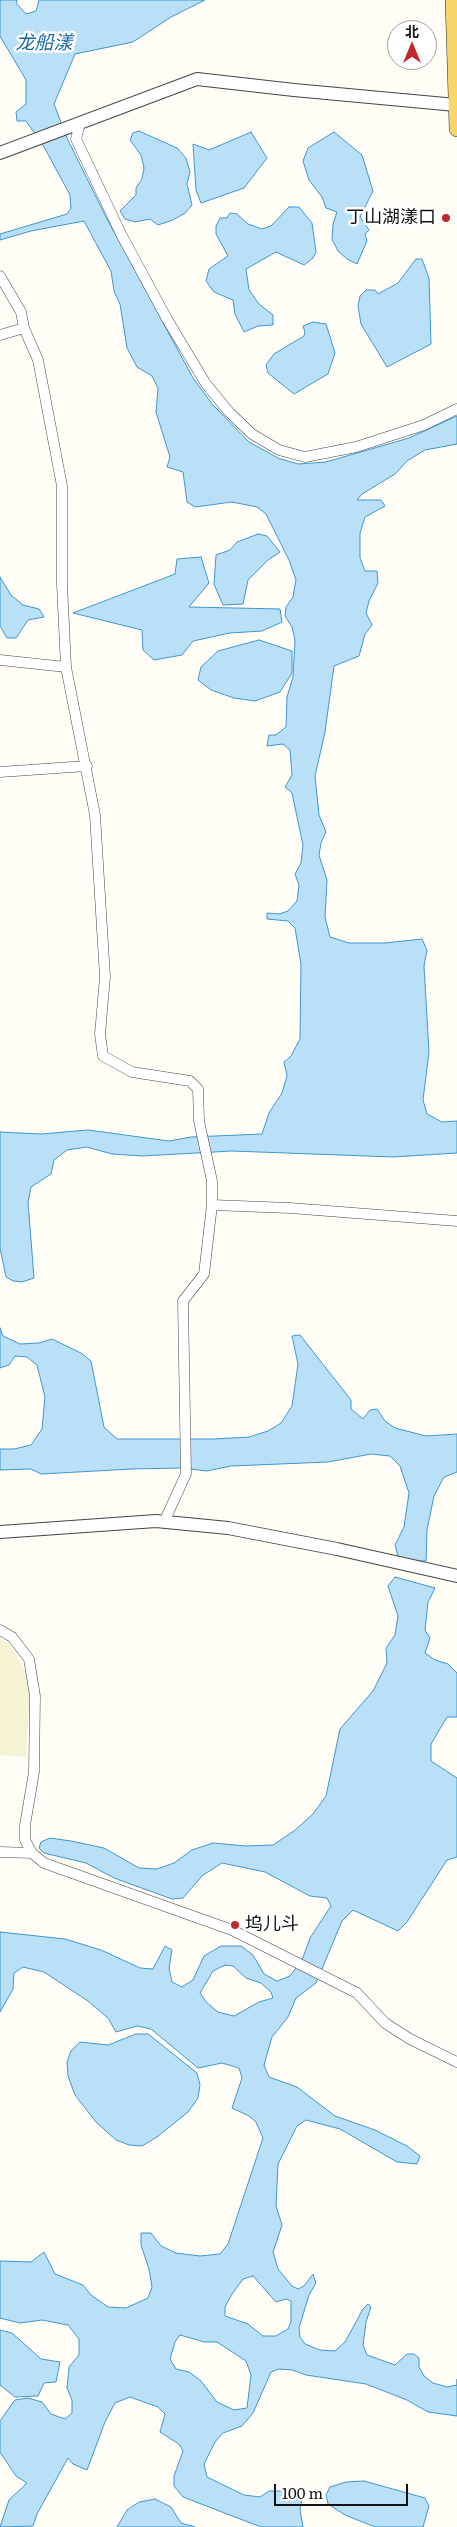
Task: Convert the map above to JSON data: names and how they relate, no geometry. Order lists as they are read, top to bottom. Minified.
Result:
{"water":["龙船漾"],"places":["丁山湖漾口","坞儿斗"],"scale_bar":"100 m","north":"top"}
